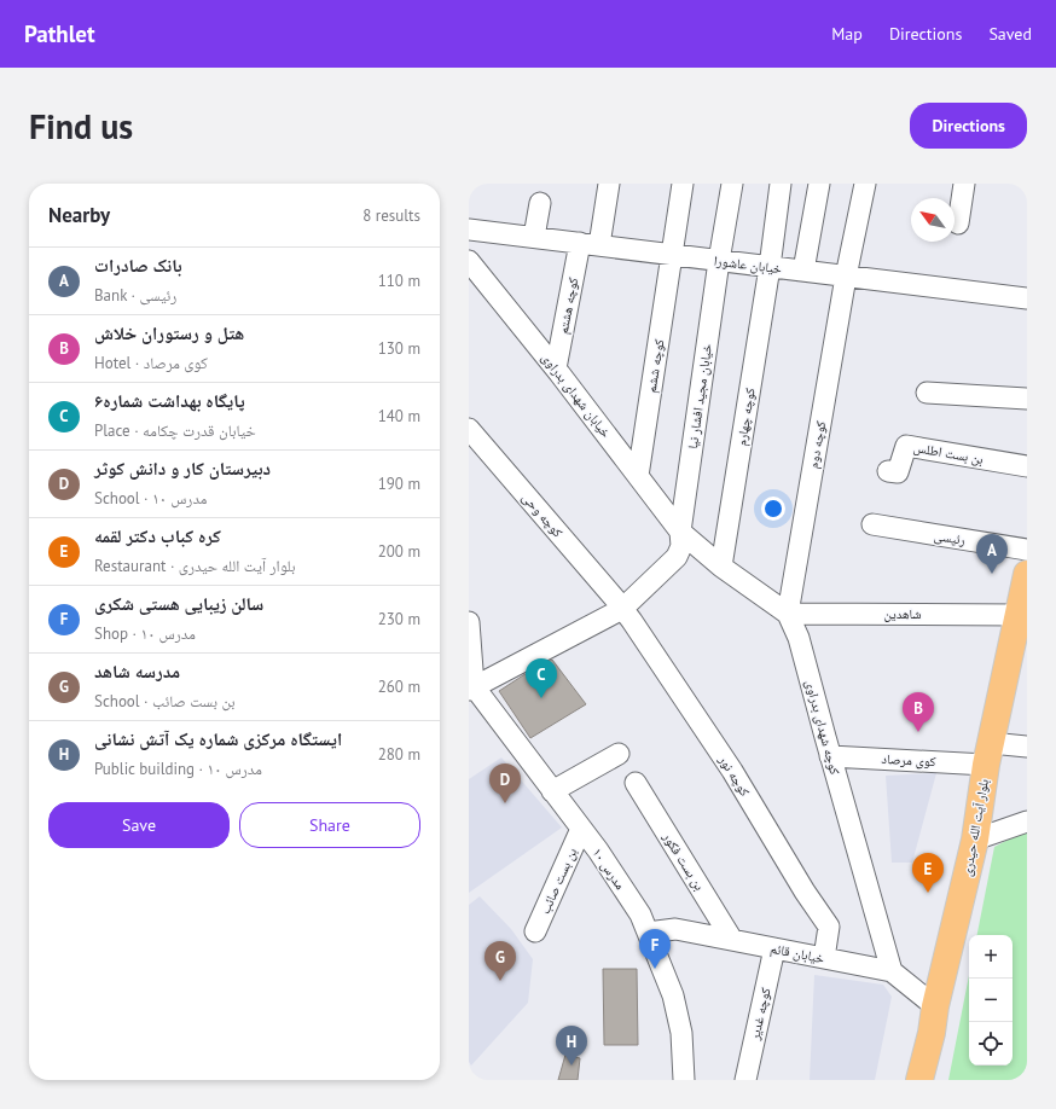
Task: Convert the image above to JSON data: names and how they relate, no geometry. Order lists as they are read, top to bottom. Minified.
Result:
{"streets":{"main road":["بلوار آیت الله حیدری"],"street":["خیابان عاشورا","کوچه هشتم","کوچه ششم","خیابان شهدای بدراوی","خیابان مجید افشار نیا","کوچه چهارم","کوچه دوم","بن بست اطلس","کوچه وحی","رئیسی","شاهدین","کوچه شهدای بدراوی","کوی مرصاد","کوچه نور","بن بست فکور","مدرس ۱۰","بن بست صائب","خیابان قائم","کوچه غدیر"]},"crossings":[["خیابان عاشورا","کوچه هشتم"],["خیابان عاشورا","کوچه ششم"],["خیابان عاشورا","خیابان مجید افشار نیا"],["خیابان عاشورا","کوچه چهارم"],["خیابان عاشورا","کوچه دوم"],["کوچه هشتم","خیابان شهدای بدراوی"],["کوچه ششم","خیابان شهدای بدراوی"],["خیابان شهدای بدراوی","خیابان مجید افشار نیا"],["خیابان مجید افشار نیا","کوچه وحی"],["خیابان مجید افشار نیا","کوچه نور"],["خیابان مجید افشار نیا","مدرس ۱۰"],["کوچه دوم","شاهدین"],["کوچه دوم","کوچه شهدای بدراوی"],["کوچه وحی","کوچه نور"],["شاهدین","کوچه شهدای بدراوی"],["شاهدین","بلوار آیت الله حیدری"],["کوچه شهدای بدراوی","کوی مرصاد"],["کوچه شهدای بدراوی","خیابان قائم"],["کوی مرصاد","بلوار آیت الله حیدری"],["کوچه نور","خیابان قائم"],["بلوار آیت الله حیدری","خیابان قائم"],["بن بست فکور","خیابان قائم"],["مدرس ۱۰","بن بست صائب"],["مدرس ۱۰","خیابان قائم"],["خیابان قائم","کوچه غدیر"]],"north":"top left","page":{"header":"Pathlet","nav":["Map","Directions","Saved"],"buttons":["Directions",["Save","Share"]],"title":"Find us","heading":["Nearby","8 results"],"list":[{"mark":"A","name":"بانک صادرات","note":"Bank · رئیسی","value":"110 m"},{"mark":"B","name":"هتل و رستوران خلاش","note":"Hotel · کوی مرصاد","value":"130 m"},{"mark":"C","name":"پایگاه بهداشت شماره۶","note":"Place · خیابان قدرت چکامه","value":"140 m"},{"mark":"D","name":"دبیرستان کار و دانش کوثر","note":"School · مدرس ۱۰","value":"190 m"},{"mark":"E","name":"کره کباب دکتر لقمه","note":"Restaurant · بلوار آیت الله حیدری","value":"200 m"},{"mark":"F","name":"سالن زیبایی هستی شکری","note":"Shop · مدرس ۱۰","value":"230 m"},{"mark":"G","name":"مدرسه شاهد","note":"School · بن بست صائب","value":"260 m"},{"mark":"H","name":"ایستگاه مرکزی شماره یک آتش نشانی","note":"Public building · مدرس ۱۰","value":"280 m"}],"pins":["A","C","B","D","E","F","G","H"],"map_buttons":["+","−"]}}
